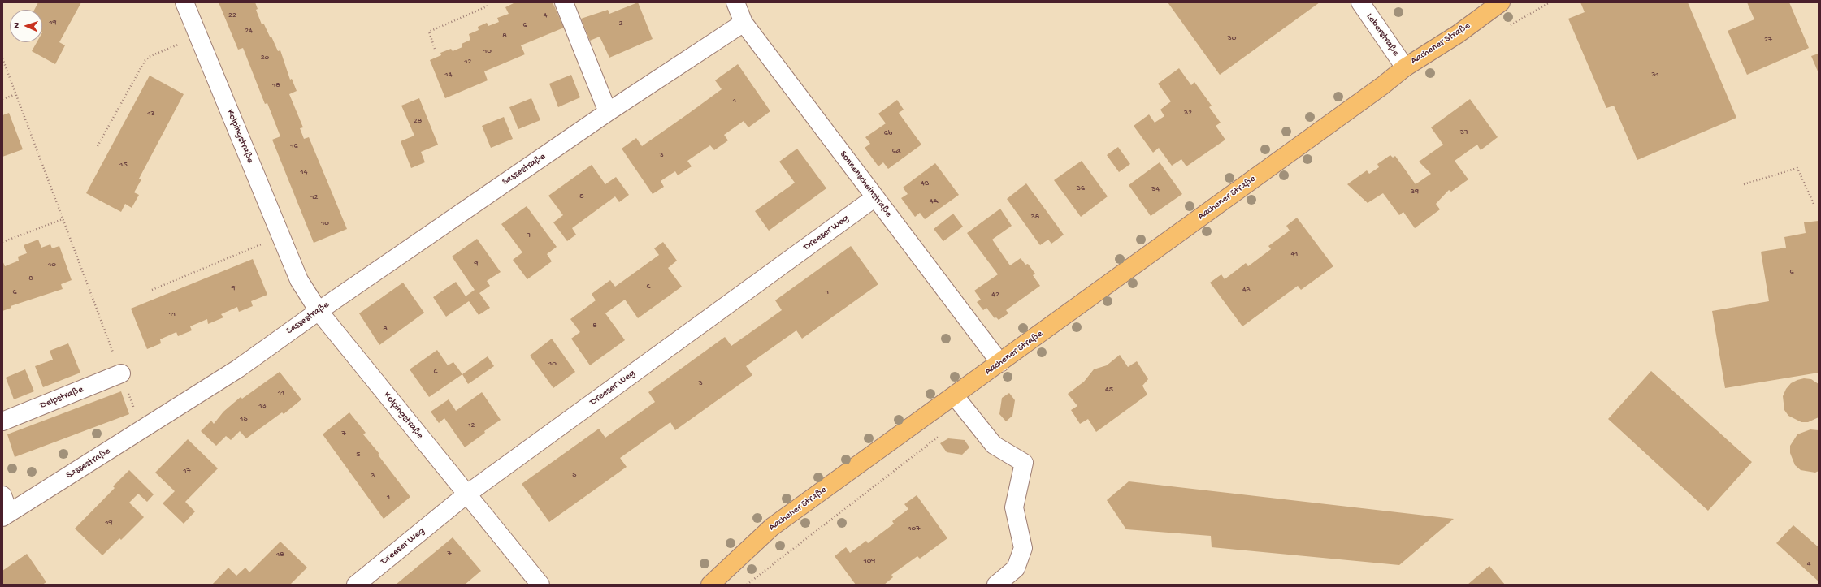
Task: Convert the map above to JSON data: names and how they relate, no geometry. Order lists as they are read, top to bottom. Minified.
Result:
{"streets":{"main road":["Aachener Straße"],"street":["Leberstraße","Kolpingstraße","Sassestraße","Sonnenscheinstraße","Dreeser Weg","Delpstraße"]},"crossings":[["Leberstraße","Aachener Straße"],["Aachener Straße","Sonnenscheinstraße"],["Kolpingstraße","Sassestraße"],["Kolpingstraße","Dreeser Weg"],["Sassestraße","Sonnenscheinstraße"],["Sonnenscheinstraße","Dreeser Weg"]],"house_numbers":["22","4","19","2","6","24","8","30","27","10","20","12","14","31","18","1","32","13","28","37","6b","16","6a","3","15","14","4B","36","34","39","5","12","4A","38","10","7","41","9","10","6","8","6","9","43","6","1","42","11","8","8","10","6","3","45","11","13","15","12","7","5","17","5","3","1","19","107","7","18","109","4"],"north":"left"}
